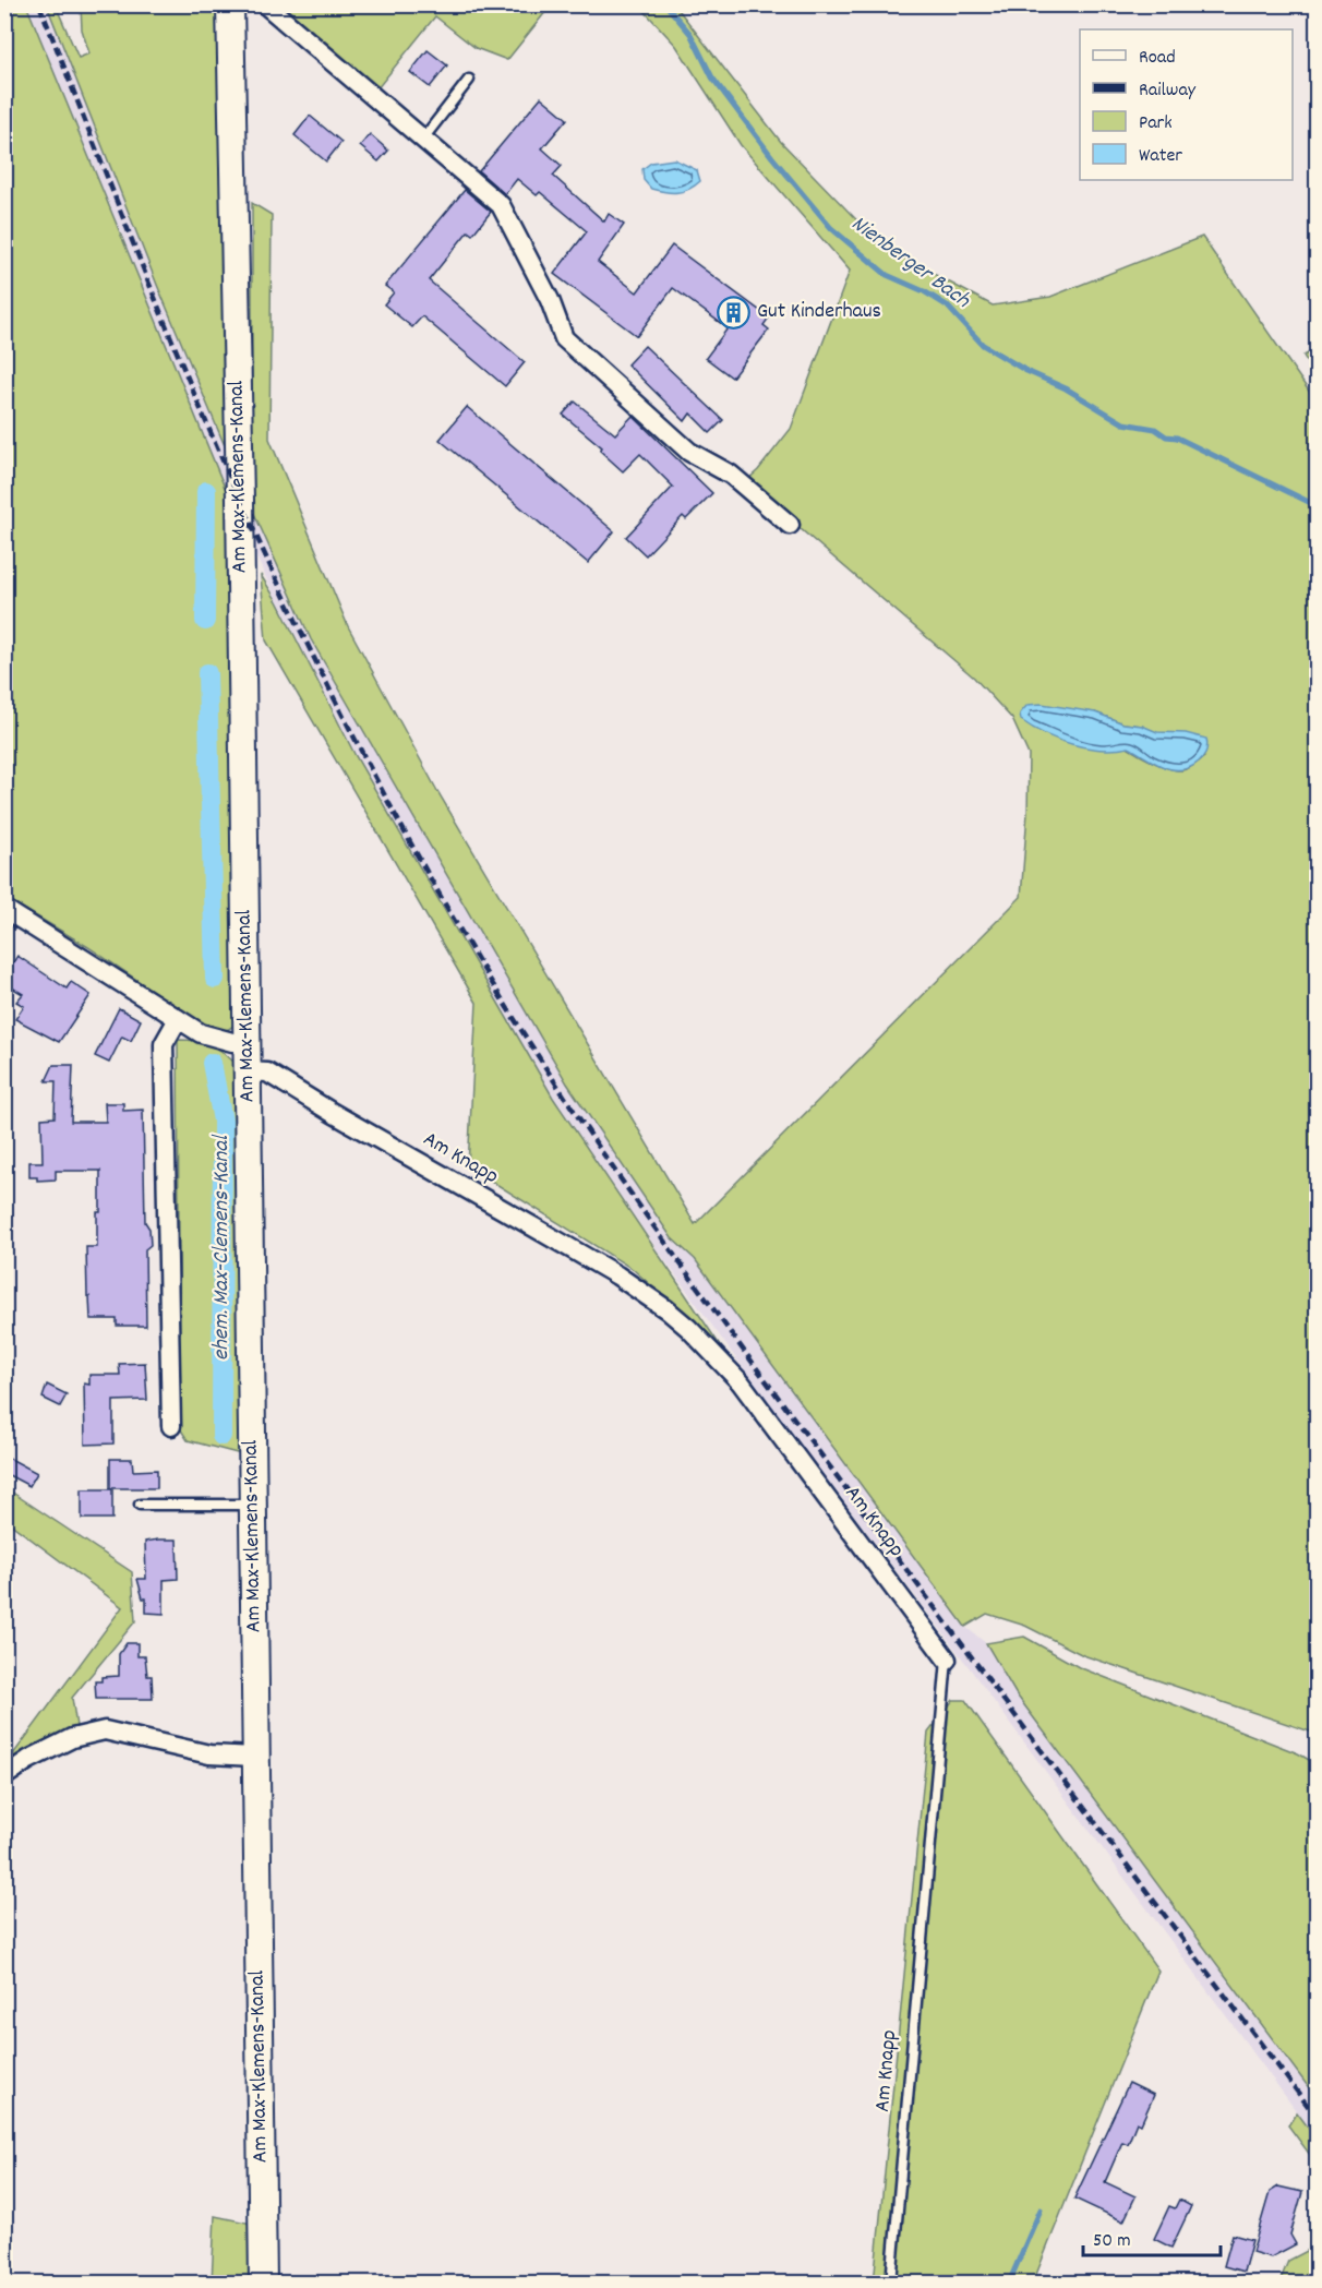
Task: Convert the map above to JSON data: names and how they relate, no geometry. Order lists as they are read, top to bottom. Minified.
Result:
{"streets":{"main road":["Am Max-Klemens-Kanal"],"street":["Am Knapp"]},"crossings":[["Am Max-Klemens-Kanal","Am Knapp"]],"water":["Nienberger Bach","ehem. Max-Clemens-Kanal"],"places":{"building":["Gut Kinderhaus"]},"legend":["Road","Railway","Park","Water"],"scale_bar":"50 m"}
